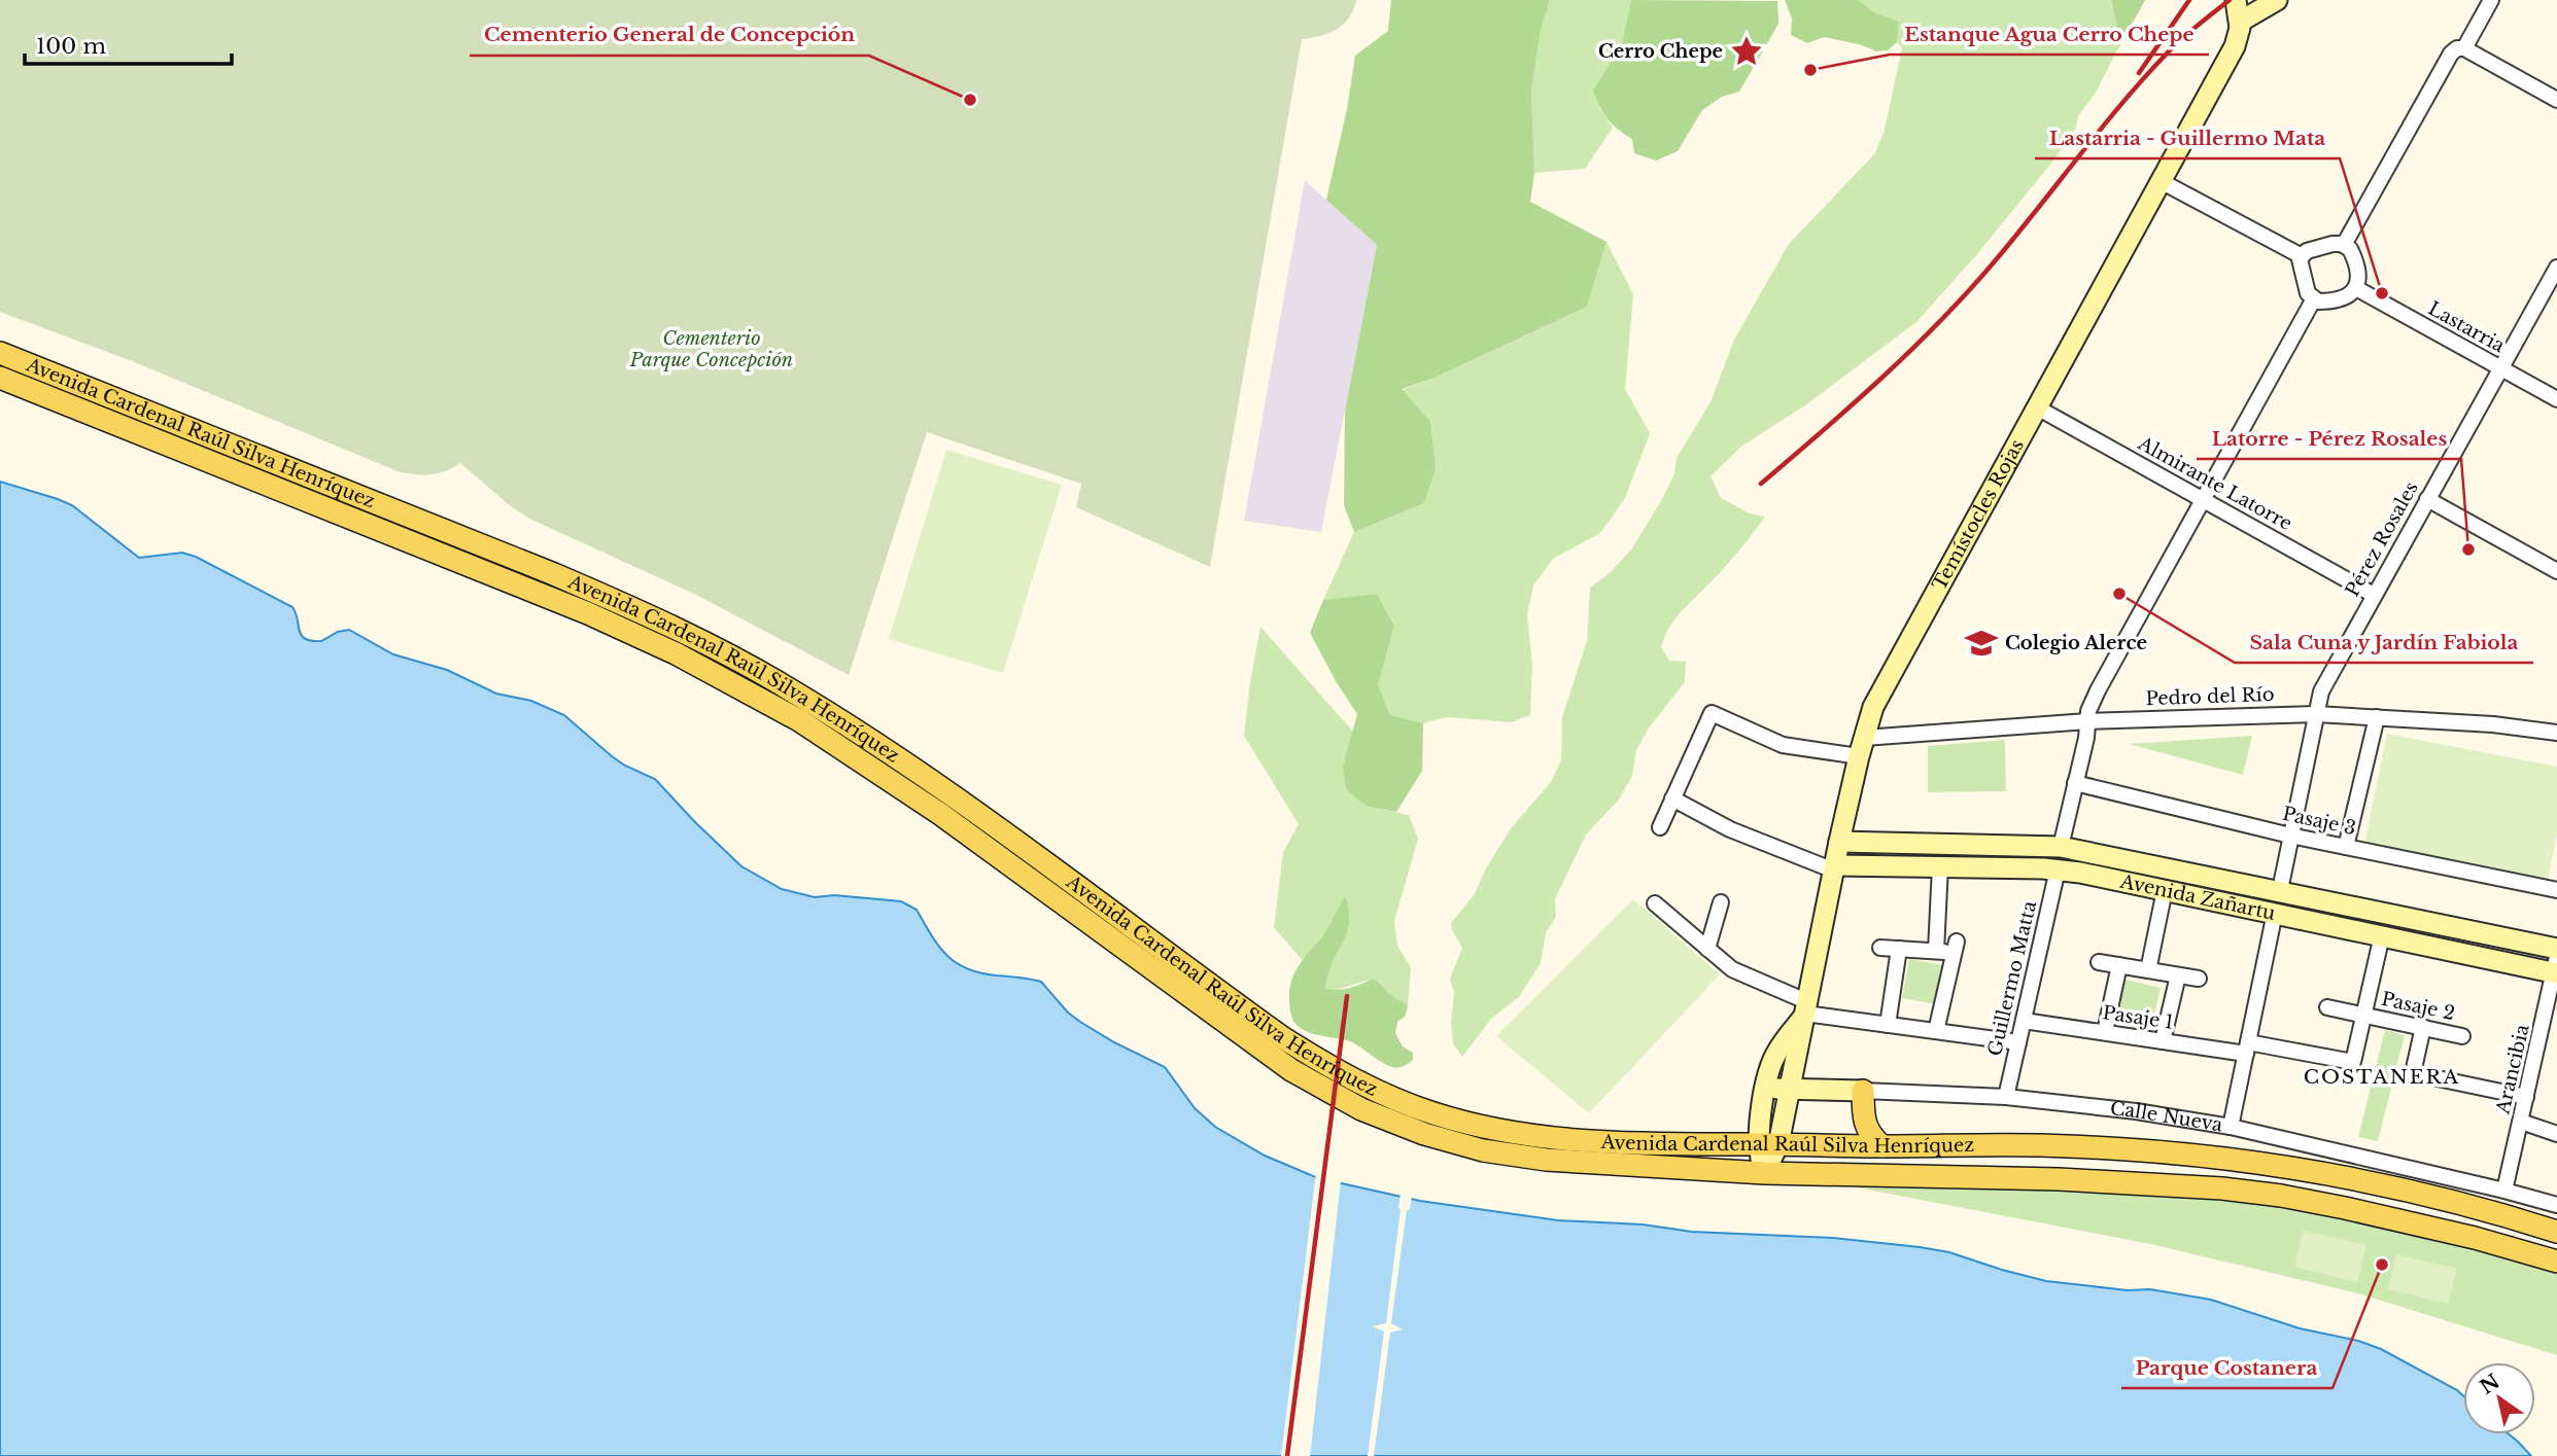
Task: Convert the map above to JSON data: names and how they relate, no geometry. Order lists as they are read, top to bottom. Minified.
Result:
{"streets":{"main road":["Avenida Cardenal Raúl Silva Henríquez"],"street":["Lastarria","Almirante Latorre","Temístocles Rojas","Pérez Rosales","Pedro del Río","Pasaje 3","Avenida Zañartu","Guillermo Matta","Pasaje 2","Pasaje 1","Arancibia","Calle Nueva"]},"crossings":[["Lastarria","Pérez Rosales"],["Avenida Cardenal Raúl Silva Henríquez","Temístocles Rojas"],["Almirante Latorre","Temístocles Rojas"],["Almirante Latorre","Pérez Rosales"],["Temístocles Rojas","Pedro del Río"],["Temístocles Rojas","Avenida Zañartu"],["Temístocles Rojas","Calle Nueva"],["Pérez Rosales","Pedro del Río"],["Pérez Rosales","Pasaje 3"],["Pérez Rosales","Avenida Zañartu"],["Avenida Zañartu","Guillermo Matta"],["Avenida Zañartu","Pasaje 2"],["Avenida Zañartu","Arancibia"],["Guillermo Matta","Pasaje 1"],["Guillermo Matta","Calle Nueva"],["Pasaje 2","Pasaje 1"],["Arancibia","Calle Nueva"]],"districts":["COSTANERA"],"parks":["Cementerio Parque Concepción"],"places":{"place":["Cerro Chepe"],"other":["Estanque Agua Cerro Chepe","Cementerio General de Concepción","Lastarria - Guillermo Mata","Latorre - Pérez Rosales","Sala Cuna y Jardín Fabiola","Parque Costanera"],"school or university":["Colegio Alerce"]},"scale_bar":"100 m","north":"top left"}
